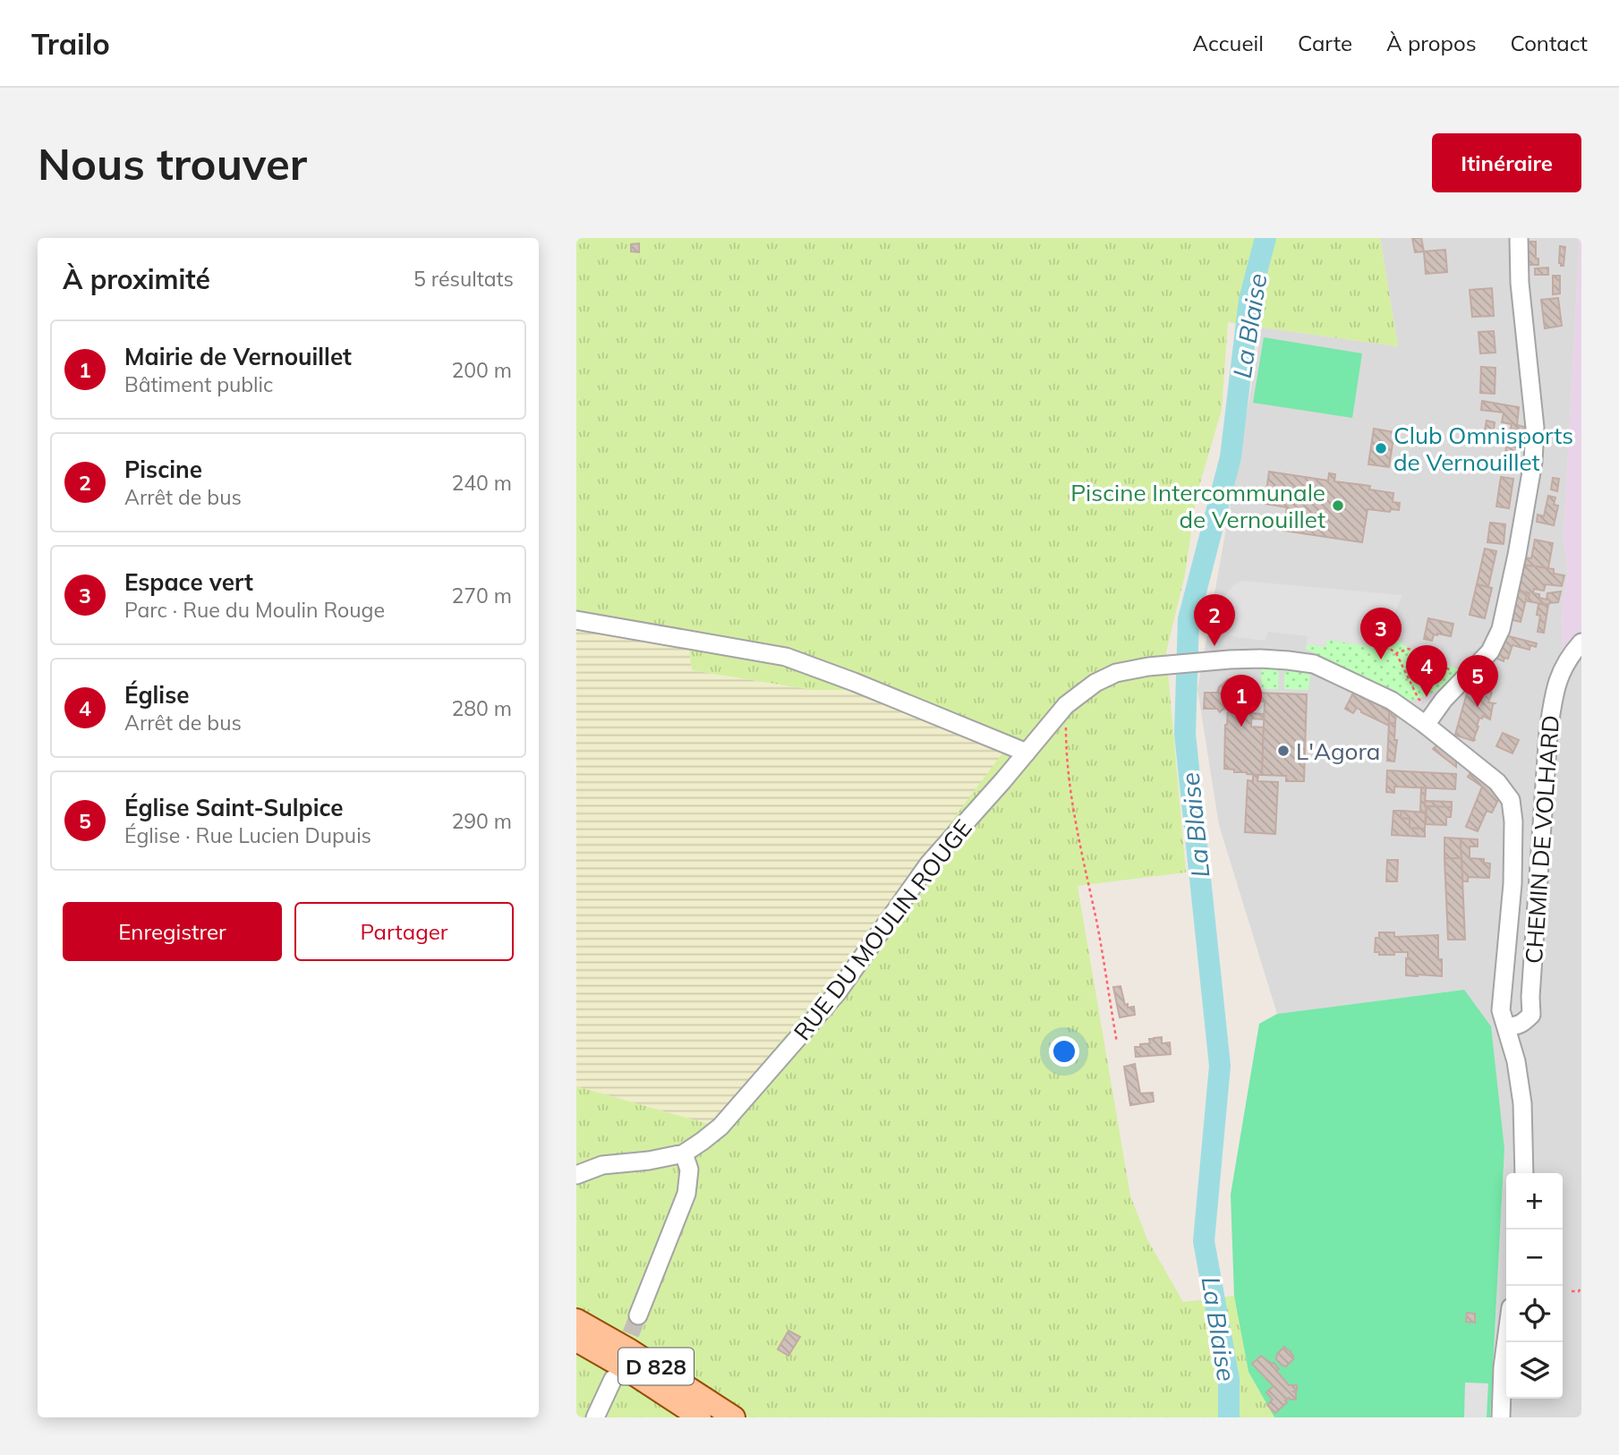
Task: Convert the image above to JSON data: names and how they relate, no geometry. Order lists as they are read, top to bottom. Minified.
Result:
{"streets":{"main road":["D 828"],"street":["CHEMIN DE VOLHARD","RUE DU MOULIN ROUGE"]},"crossings":[["CHEMIN DE VOLHARD","RUE DU MOULIN ROUGE"]],"water":["La Blaise"],"places":["Club Omnisports de Vernouillet","Piscine Intercommunale de Vernouillet","L'Agora"],"page":{"header":"Trailo","nav":["Accueil","Carte","À propos","Contact"],"buttons":["Itinéraire",["Enregistrer","Partager"]],"title":"Nous trouver","heading":["À proximité","5 résultats"],"list":[{"mark":"1","name":"Mairie de Vernouillet","note":"Bâtiment public","value":"200 m"},{"mark":"2","name":"Piscine","note":"Arrêt de bus","value":"240 m"},{"mark":"3","name":"Espace vert","note":"Parc · Rue du Moulin Rouge","value":"270 m"},{"mark":"4","name":"Église","note":"Arrêt de bus","value":"280 m"},{"mark":"5","name":"Église Saint-Sulpice","note":"Église · Rue Lucien Dupuis","value":"290 m"}],"pins":["2","3","4","5","1"],"map_buttons":["+","−"]}}
